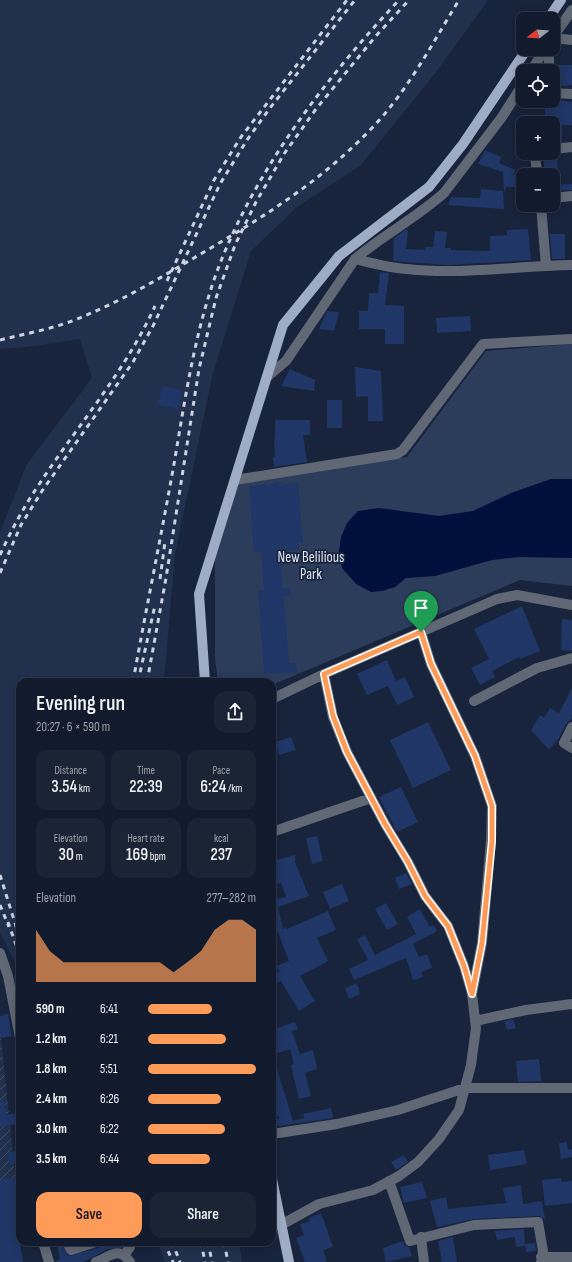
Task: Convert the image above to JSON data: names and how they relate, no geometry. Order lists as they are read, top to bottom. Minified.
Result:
{"parks":["New Belilious Park"],"north":"left","page":{"map_buttons":["+","−"],"heading":["Evening run","20:27 · 6 × 590 m"],"stats":[["Distance","3.54 km"],["Time","22:39"],["Pace","6:24 /km"],["Elevation","30 m"],["Heart rate","169 bpm"],["kcal","237"]],"chart":["Elevation","277–282 m"],"list":[{"name":"590 m","note":"6:41"},{"name":"1.2 km","note":"6:21"},{"name":"1.8 km","note":"5:51"},{"name":"2.4 km","note":"6:26"},{"name":"3.0 km","note":"6:22"},{"name":"3.5 km","note":"6:44"}],"buttons":["Save","Share"]}}
